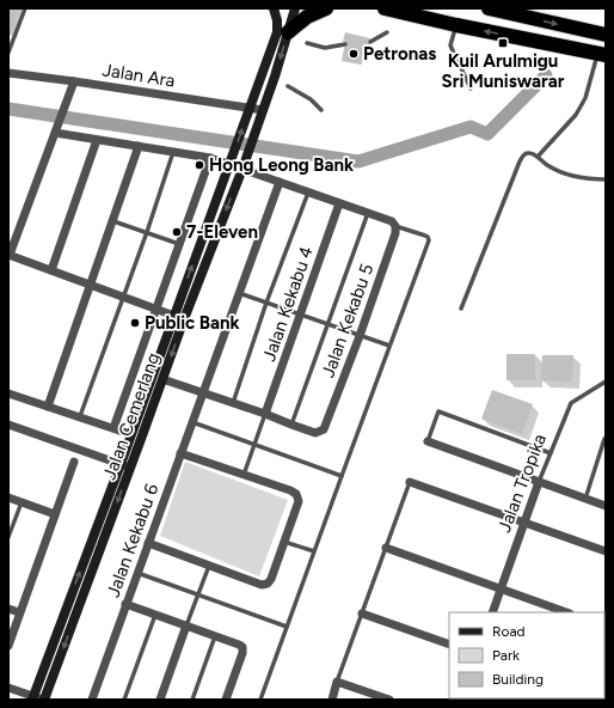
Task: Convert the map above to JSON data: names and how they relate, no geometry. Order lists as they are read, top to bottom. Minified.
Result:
{"streets":{"main road":["Jalan Cemerlang"],"street":["Jalan Ara","Jalan Kekabu 4","Jalan Kekabu 5","Jalan Tropika","Jalan Kekabu 6"]},"crossings":[["Jalan Ara","Jalan Cemerlang"]],"places":{"transit":["Kuil Arulmigu Sri Muniswarar"],"other":["Petronas","Hong Leong Bank","7-Eleven","Public Bank"]},"legend":["Road","Park","Building"]}
